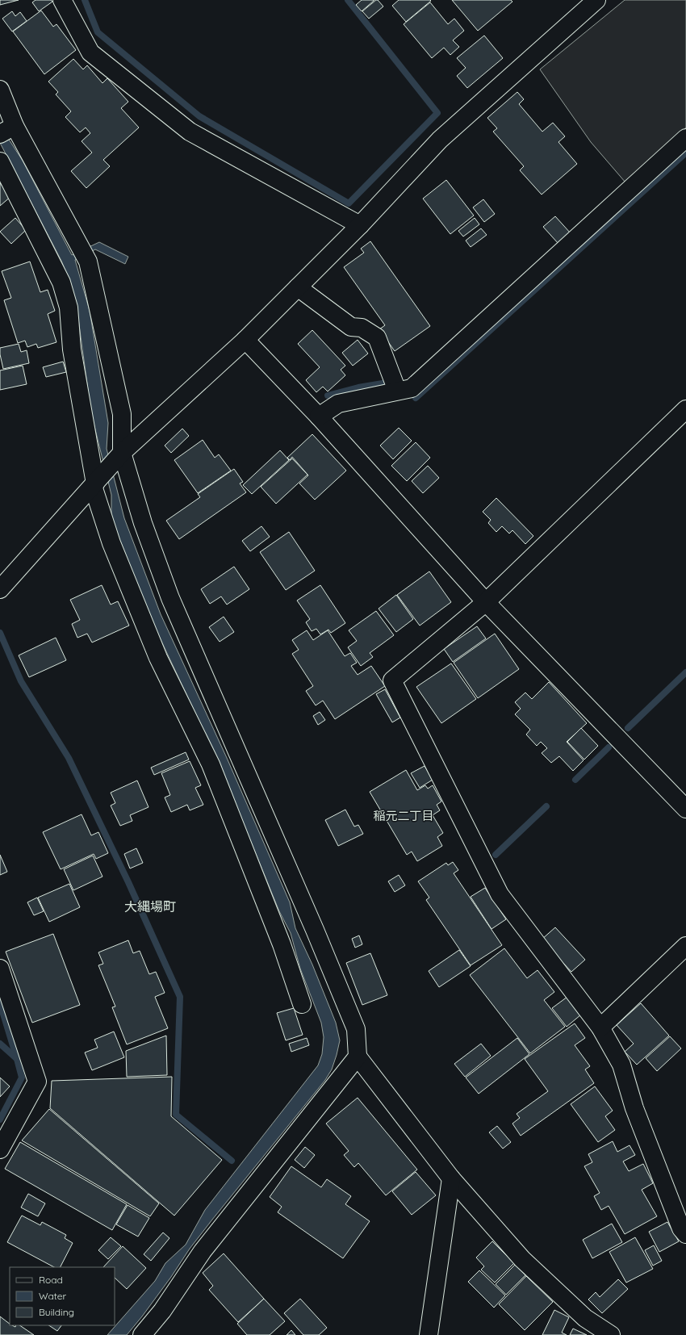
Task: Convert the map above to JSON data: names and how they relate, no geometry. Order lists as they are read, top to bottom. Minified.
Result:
{"districts":["稲元二丁目","大縄場町"],"legend":["Road","Water","Building"]}
